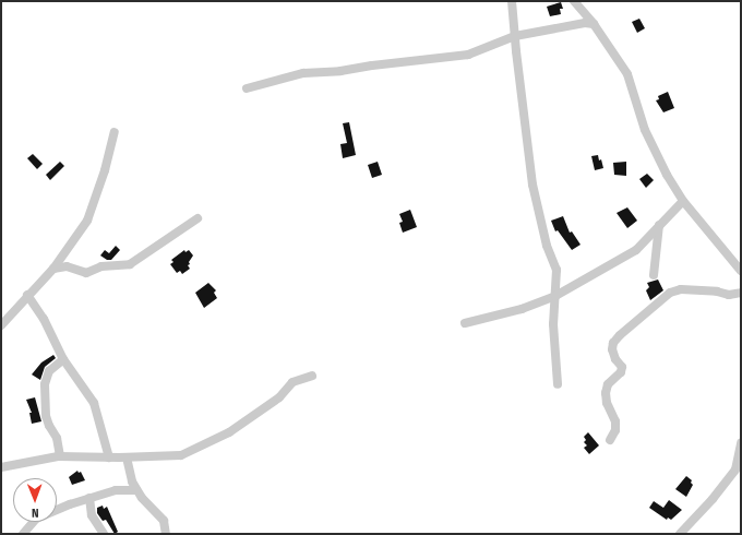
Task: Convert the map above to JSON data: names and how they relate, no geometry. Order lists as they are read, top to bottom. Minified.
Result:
{"north":"bottom"}
